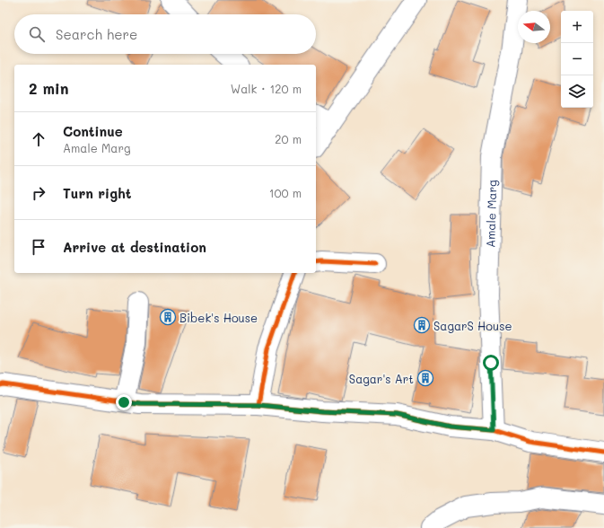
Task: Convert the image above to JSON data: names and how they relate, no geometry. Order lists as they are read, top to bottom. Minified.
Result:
{"streets":{"street":["Amale Marg"]},"places":{"building":["Bibek's House","SagarS House","Sagar's Art"]},"north":"left","page":{"map_buttons":["+","−"],"search":"Search here","heading":["2 min","Walk · 120 m"],"list":[["Continue","Amale Marg","20 m"],["Turn right","100 m"],"Arrive at destination"]}}
